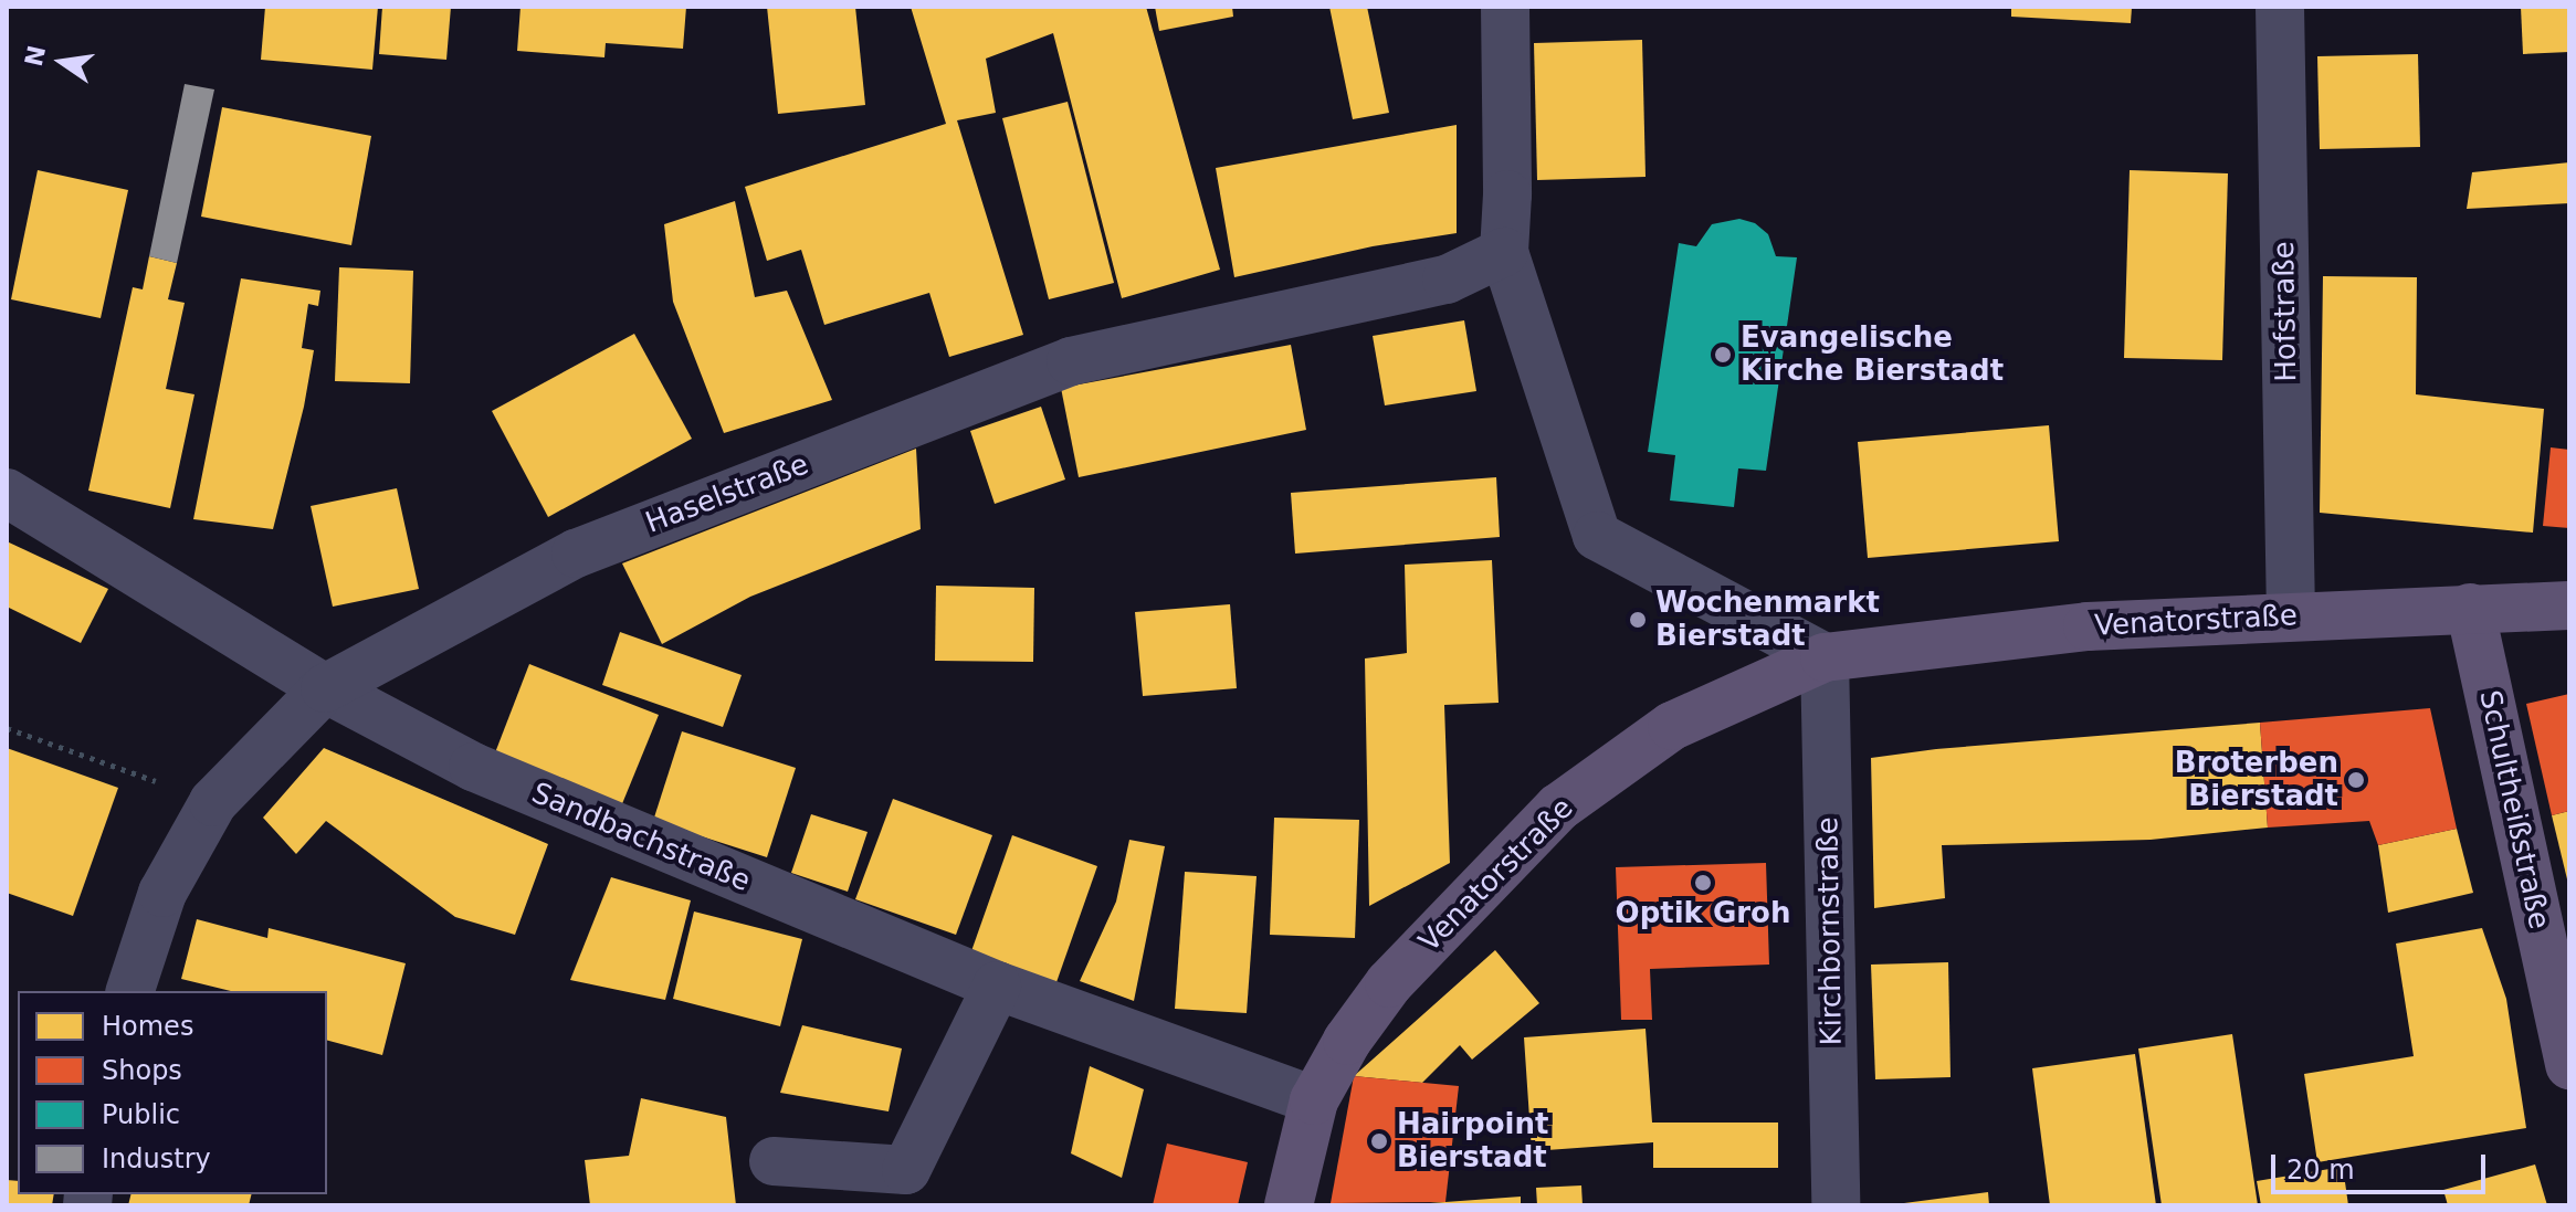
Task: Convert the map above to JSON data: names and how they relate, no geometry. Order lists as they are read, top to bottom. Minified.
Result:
{"streets":{"main road":["Venatorstraße","Schultheißstraße"],"street":["Hofstraße","Haselstraße","Sandbachstraße","Kirchbornstraße"]},"crossings":[["Hofstraße","Venatorstraße"],["Haselstraße","Sandbachstraße"],["Venatorstraße","Schultheißstraße"],["Venatorstraße","Sandbachstraße"],["Venatorstraße","Kirchbornstraße"]],"places":["Evangelische Kirche Bierstadt","Wochenmarkt Bierstadt","Broterben Bierstadt","Optik Groh","Hairpoint Bierstadt"],"legend":["Homes","Shops","Public","Industry"],"scale_bar":"20 m","north":"left"}
